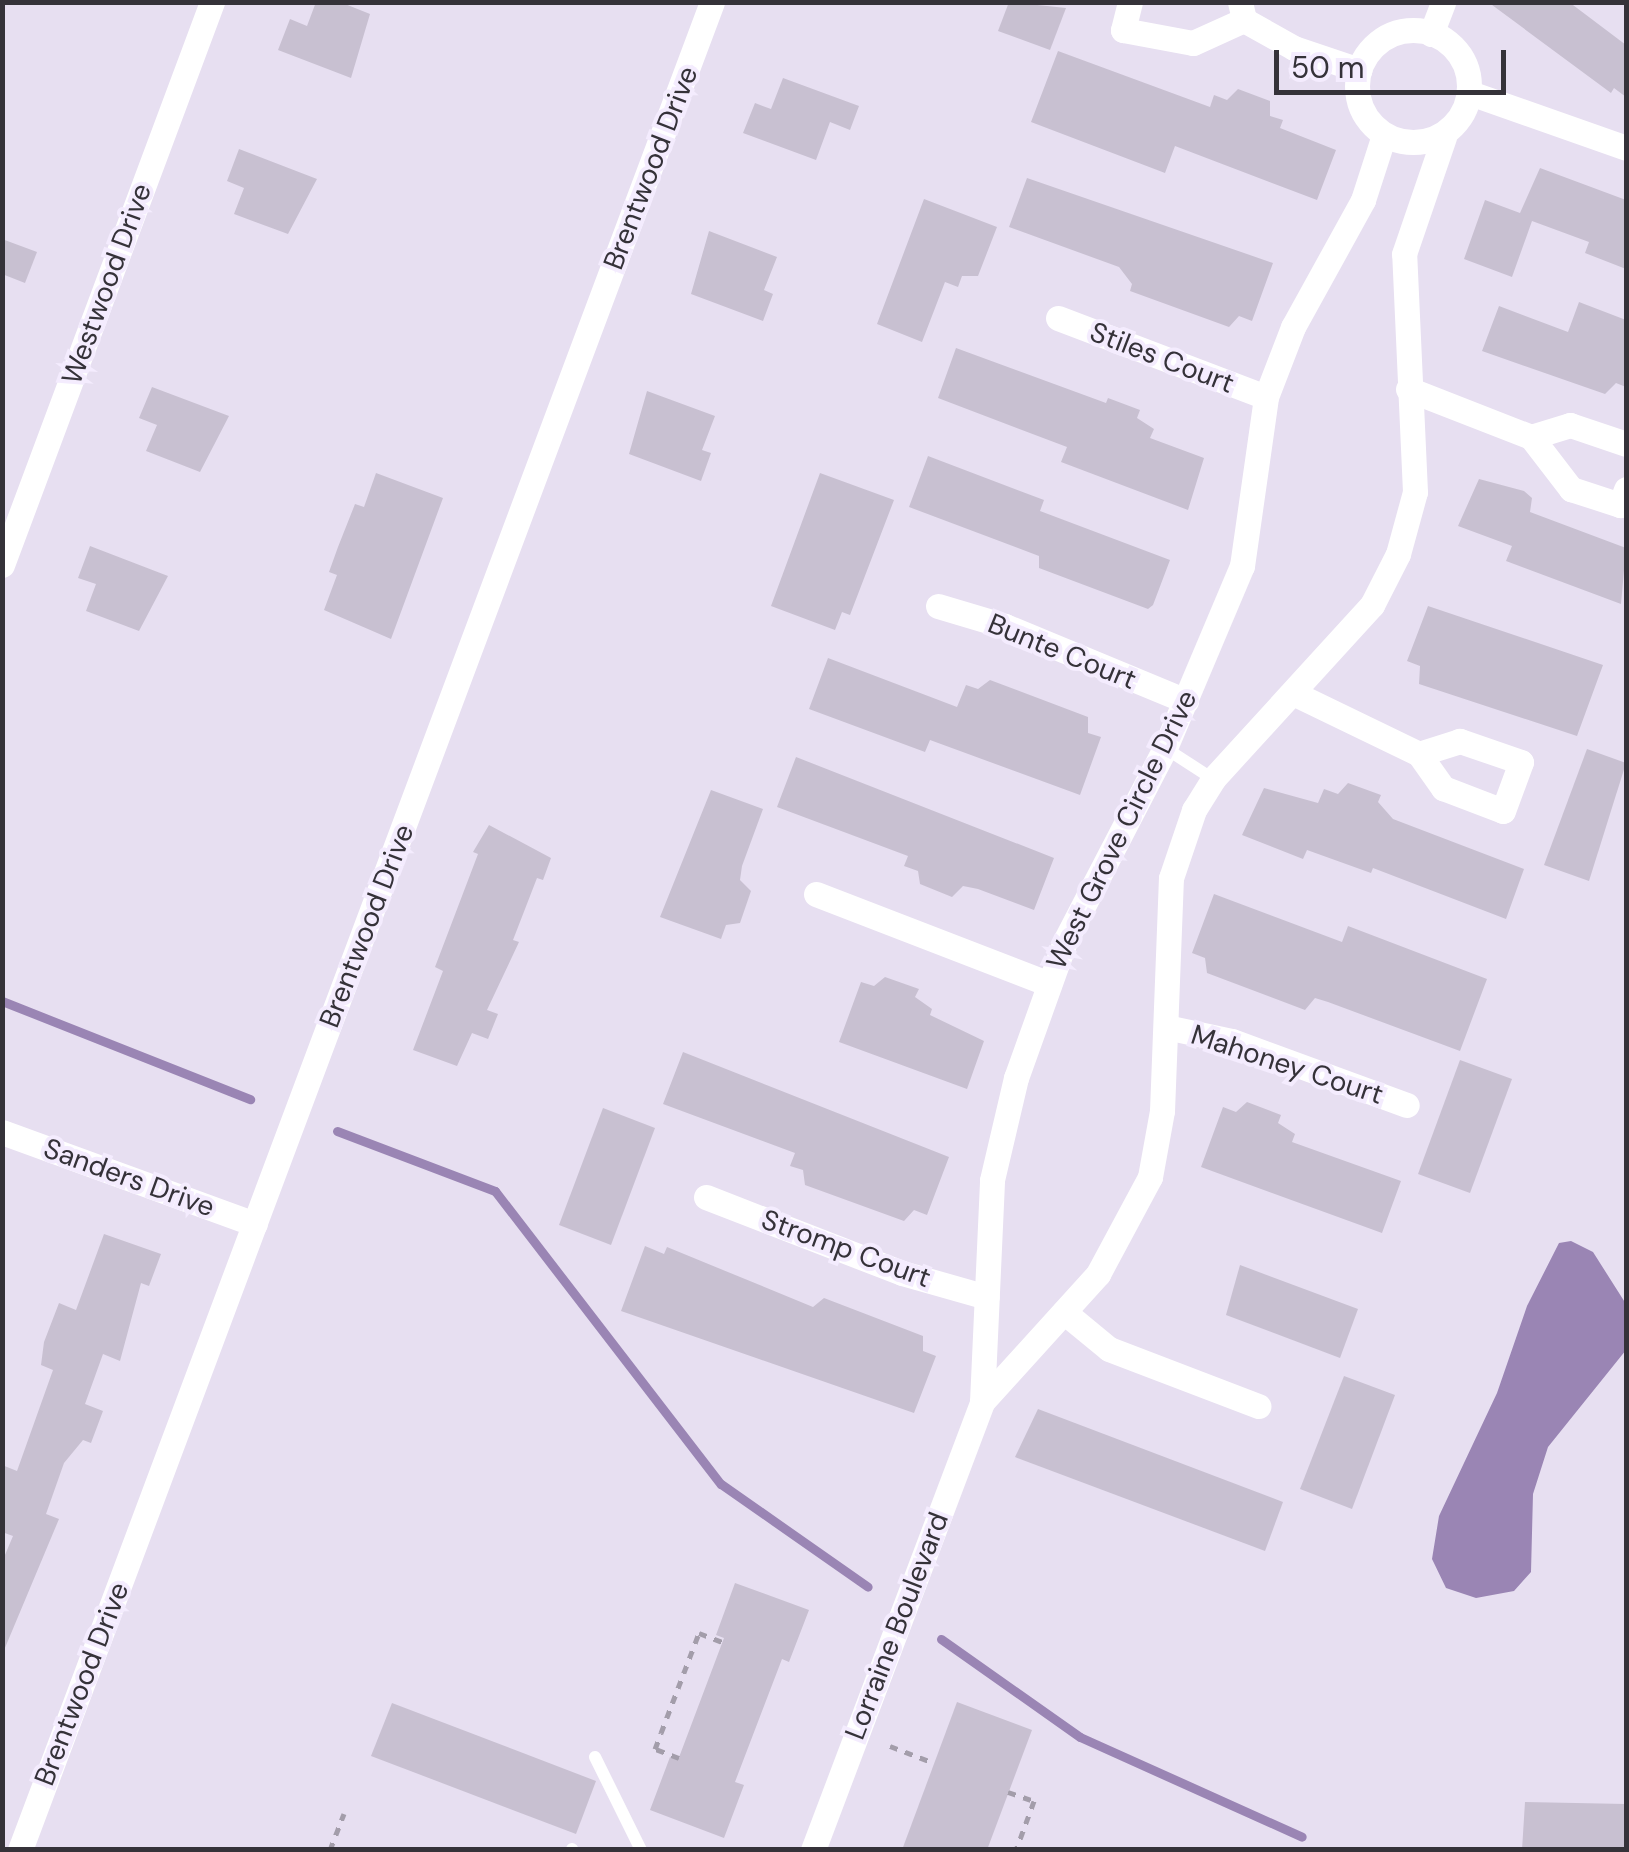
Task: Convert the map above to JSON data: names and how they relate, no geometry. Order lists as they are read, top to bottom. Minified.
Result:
{"streets":{"street":["Brentwood Drive","Westwood Drive","Stiles Court","Bunte Court","West Grove Circle Drive","Mahoney Court","Sanders Drive","Stromp Court","Lorraine Boulevard"]},"crossings":[["Brentwood Drive","Sanders Drive"],["Stiles Court","West Grove Circle Drive"],["Bunte Court","West Grove Circle Drive"],["West Grove Circle Drive","Mahoney Court"],["West Grove Circle Drive","Stromp Court"],["West Grove Circle Drive","Lorraine Boulevard"]],"scale_bar":"50 m"}
